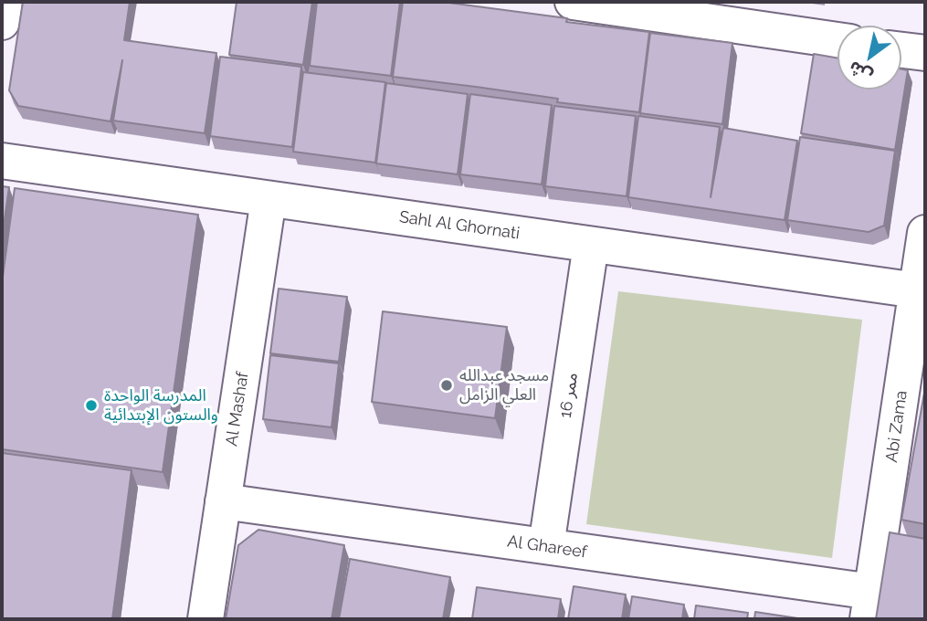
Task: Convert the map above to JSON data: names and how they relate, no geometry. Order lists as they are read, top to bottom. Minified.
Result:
{"streets":{"street":["Sahl Al Ghornati","ممر 16","Al Mashaf","Abi Zama","Al Ghareef"]},"crossings":[["Sahl Al Ghornati","ممر 16"],["Sahl Al Ghornati","Al Mashaf"],["Sahl Al Ghornati","Abi Zama"],["ممر 16","Al Ghareef"],["Al Mashaf","Al Ghareef"],["Abi Zama","Al Ghareef"]],"places":["مسجد عبدالله العلي الزامل","المدرسة الواحدة والستون الإبتدائية"],"north":"bottom left"}
